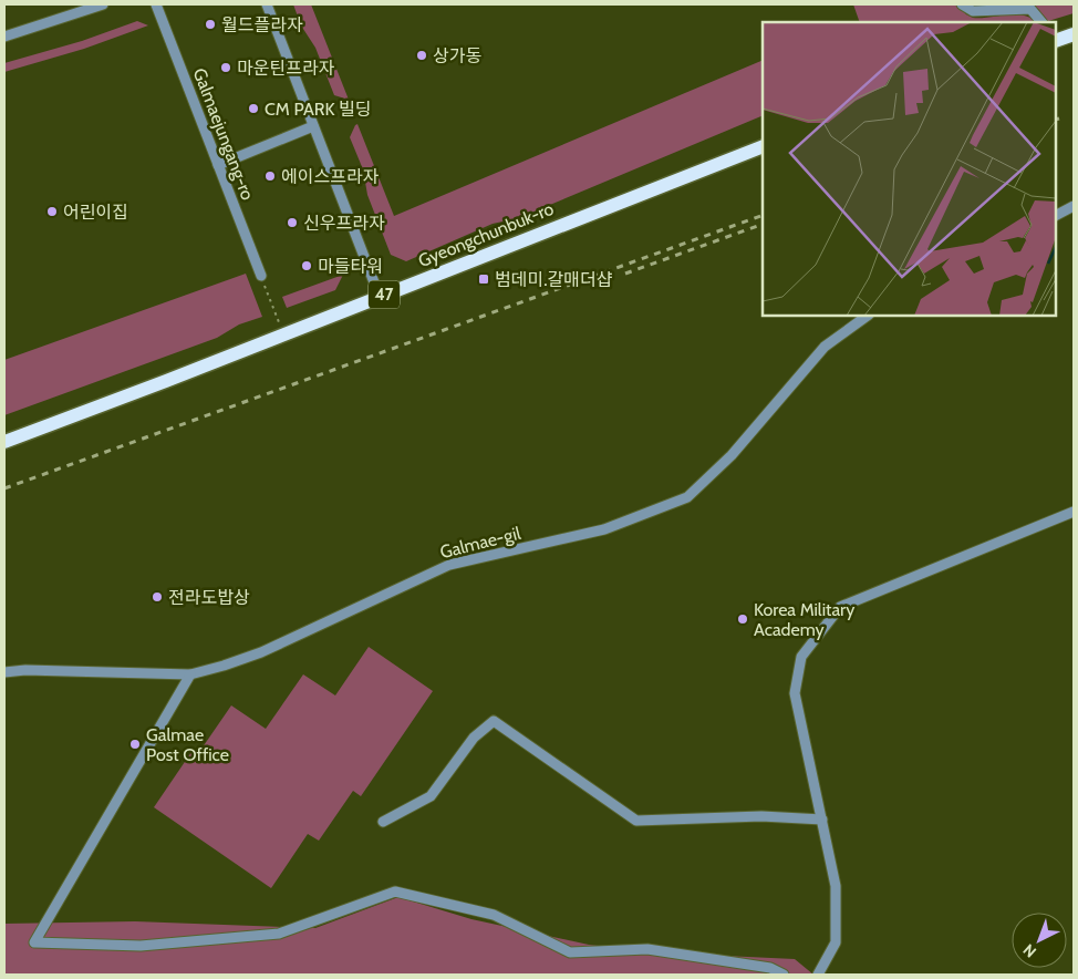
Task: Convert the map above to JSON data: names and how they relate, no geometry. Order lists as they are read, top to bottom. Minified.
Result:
{"streets":{"main road":["Gyeongchunbuk-ro","47"],"street":["Galmaejungang-ro","Galmae-gil"]},"places":{"other":["월드플라자","상가동","마운틴프라자","CM PARK 빌딩","에이스프라자","어린이집","신우프라자","마들타워","전라도밥상","Korea Military Academy","Galmae Post Office"],"transit":["범데미.갈매더샵"]},"north":"bottom left"}
